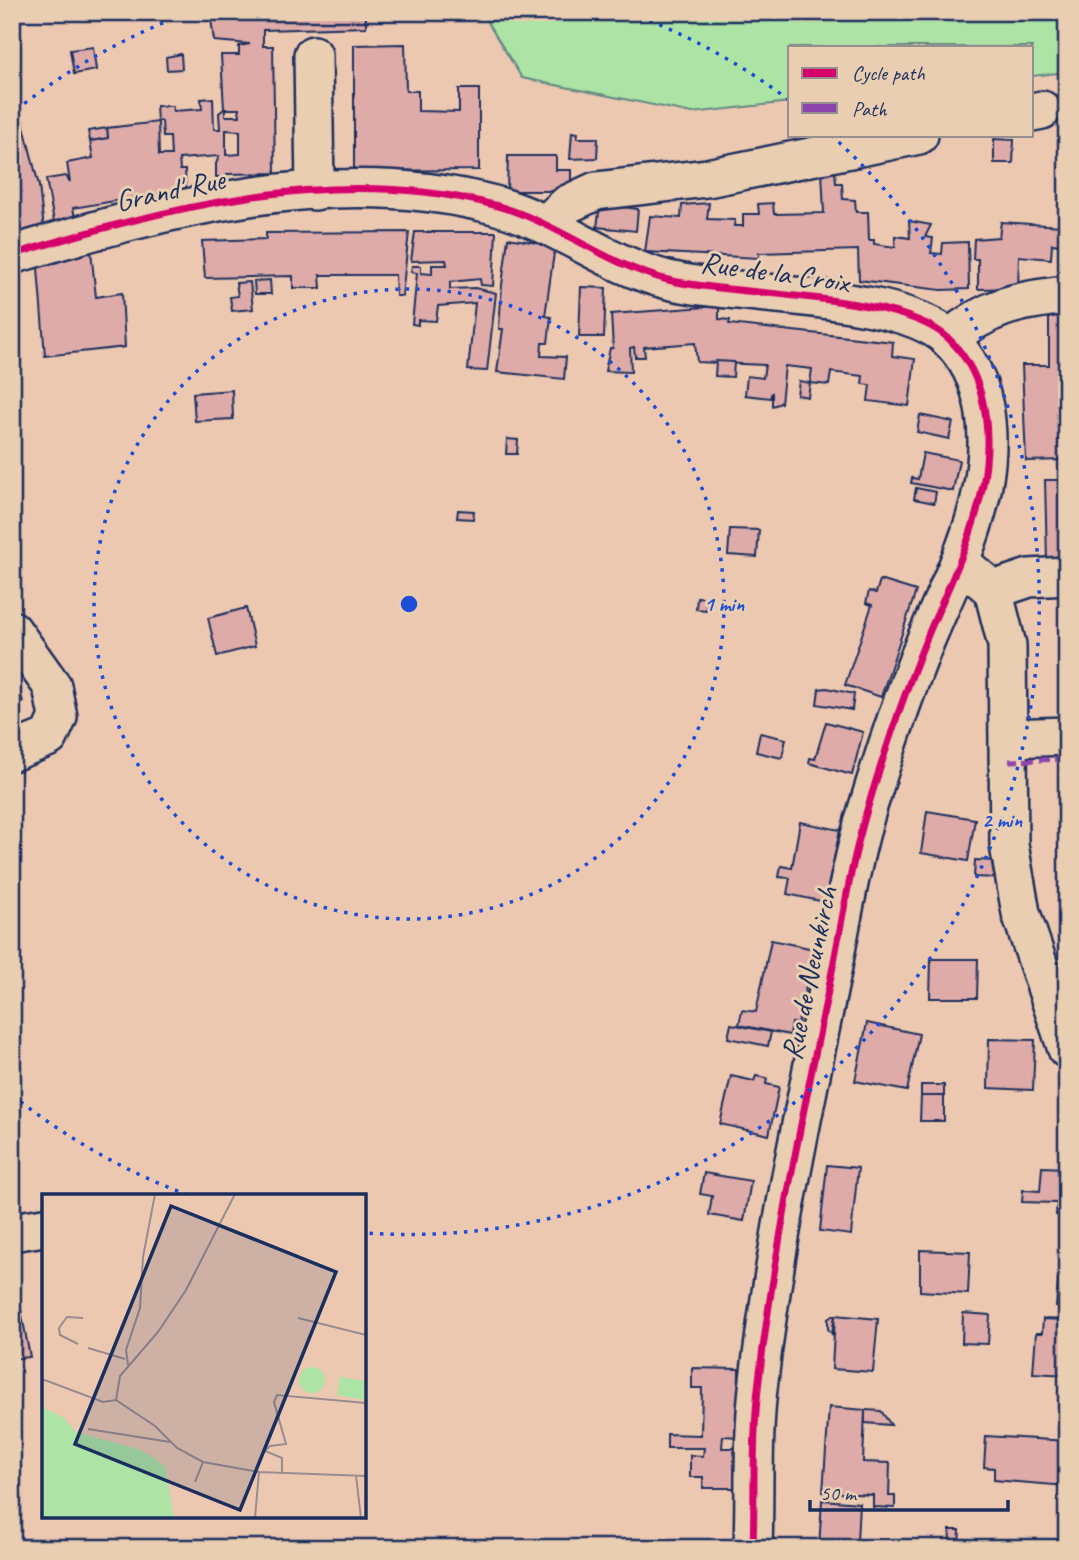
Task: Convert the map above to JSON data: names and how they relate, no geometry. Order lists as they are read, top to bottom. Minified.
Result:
{"streets":{"street":["Grand' Rue","Rue de la Croix","Rue de Neunkirch"]},"crossings":[["Grand' Rue","Rue de la Croix"],["Rue de la Croix","Rue de Neunkirch"]],"legend":["Cycle path","Path"],"scale_bar":"50 m","rings":["1 min","2 min"]}
